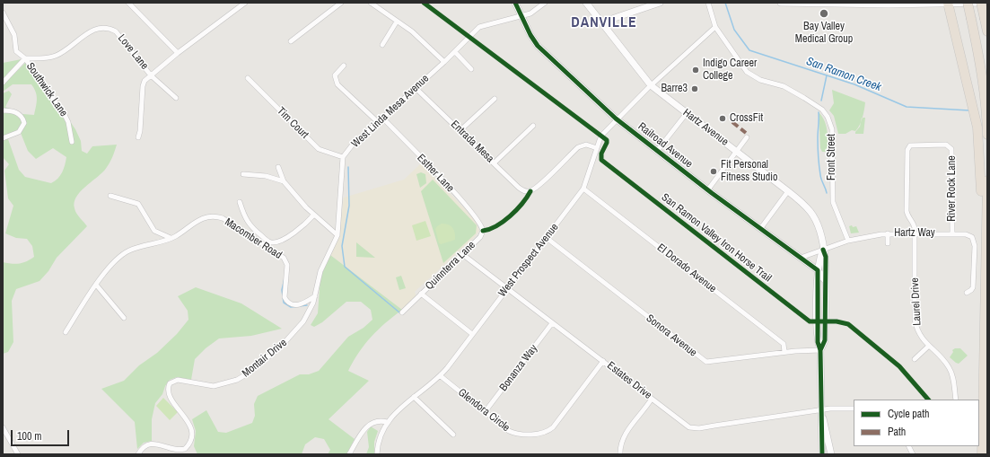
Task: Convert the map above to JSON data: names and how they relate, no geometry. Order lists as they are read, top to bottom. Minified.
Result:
{"streets":{"main road":["Hartz Avenue","Railroad Avenue"],"street":["Love Lane","Southwick Lane","West Linda Mesa Avenue","Tim Court","Entrada Mesa","Front Street","Esther Lane","River Rock Lane","Hartz Way","Macomber Road","West Prospect Avenue","Quinnterra Lane","El Dorado Avenue","Laurel Drive","Sonora Avenue","Montair Drive","Bonanza Way","Estates Drive","Glendora Circle"],"cycle path":["San Ramon Valley Iron Horse Trail"]},"crossings":[["Love Lane","Southwick Lane"],["West Linda Mesa Avenue","Tim Court"],["West Linda Mesa Avenue","Entrada Mesa"],["West Linda Mesa Avenue","Railroad Avenue"],["West Linda Mesa Avenue","Esther Lane"],["West Linda Mesa Avenue","Macomber Road"],["West Linda Mesa Avenue","Montair Drive"],["Hartz Avenue","Railroad Avenue"],["Hartz Avenue","Hartz Way"],["Hartz Avenue","West Prospect Avenue"],["Hartz Avenue","Sonora Avenue"],["Entrada Mesa","West Prospect Avenue"],["Railroad Avenue","Hartz Way"],["Railroad Avenue","West Prospect Avenue"],["Front Street","Hartz Way"],["Front Street","West Prospect Avenue"],["Esther Lane","Quinnterra Lane"],["River Rock Lane","Hartz Way"],["River Rock Lane","Laurel Drive"],["Hartz Way","Laurel Drive"],["Macomber Road","Montair Drive"],["West Prospect Avenue","El Dorado Avenue"],["West Prospect Avenue","Sonora Avenue"],["West Prospect Avenue","Estates Drive"],["West Prospect Avenue","Glendora Circle"],["Quinnterra Lane","Estates Drive"],["El Dorado Avenue","Sonora Avenue"],["Bonanza Way","Estates Drive"],["Bonanza Way","Glendora Circle"],["Estates Drive","Glendora Circle"]],"districts":["DANVILLE"],"water":["San Ramon Creek"],"places":["Bay Valley Medical Group","Indigo Career College","Barre3","CrossFit","Fit Personal Fitness Studio"],"legend":["Cycle path","Path"],"scale_bar":"100 m"}
